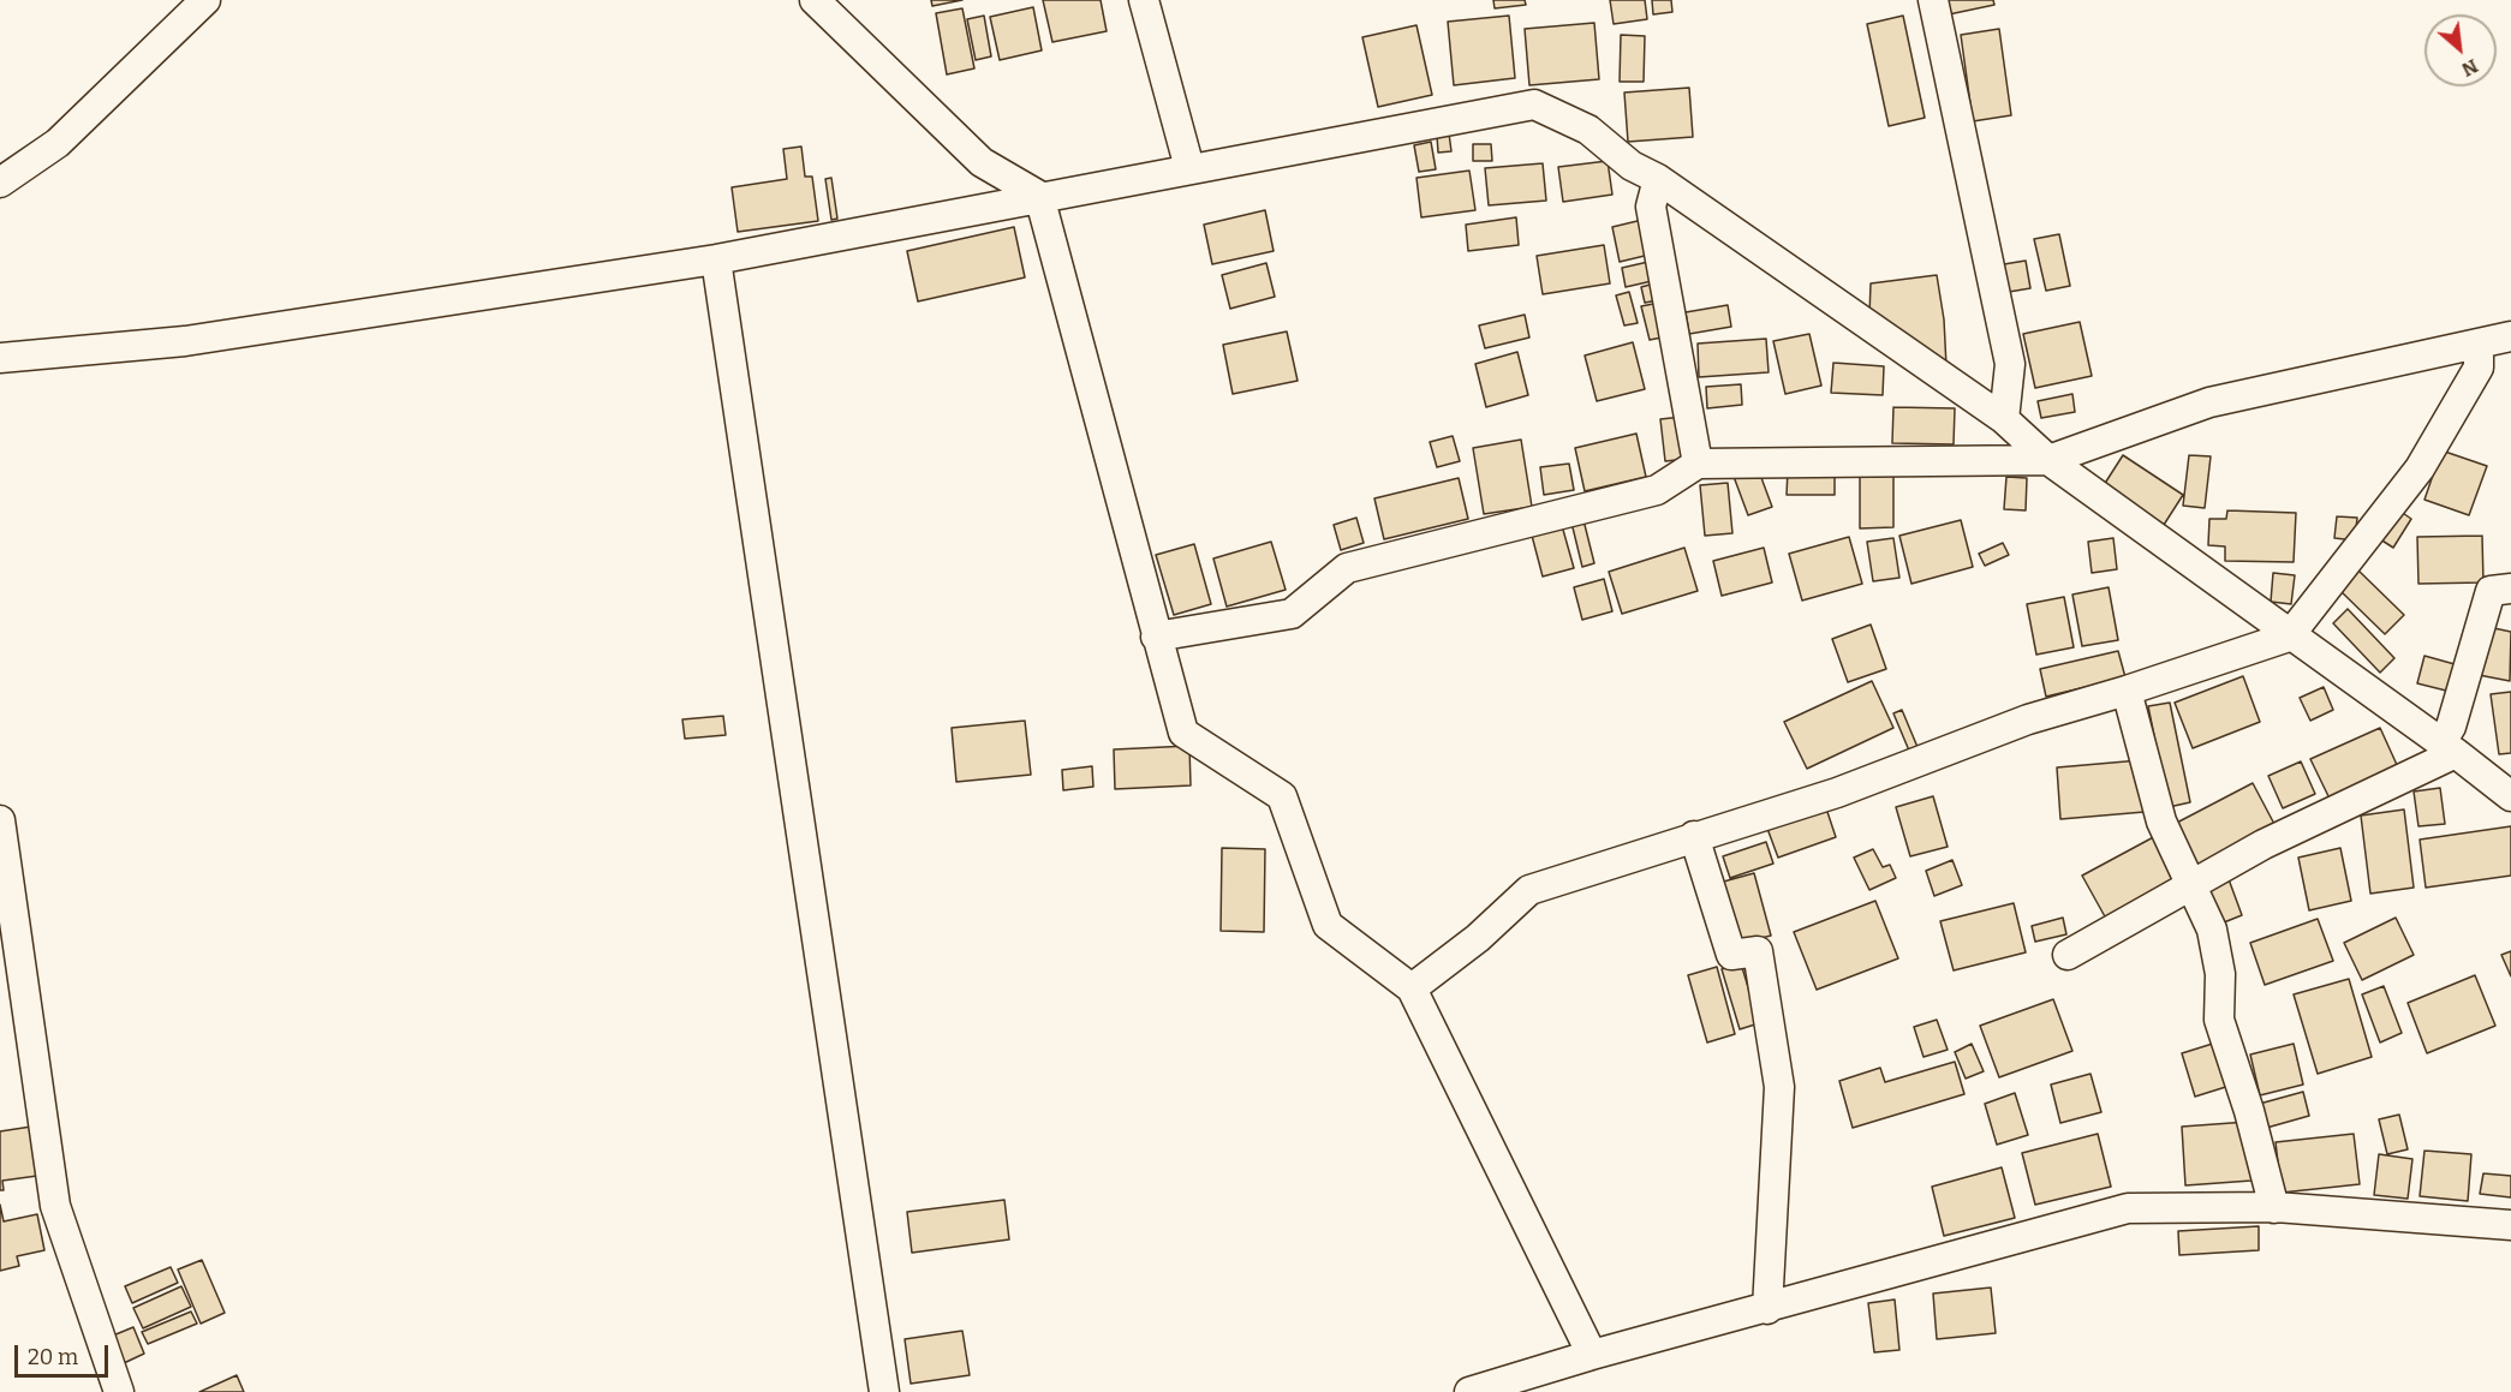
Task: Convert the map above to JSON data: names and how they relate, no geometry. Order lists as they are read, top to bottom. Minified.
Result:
{"scale_bar":"20 m","north":"bottom right"}
